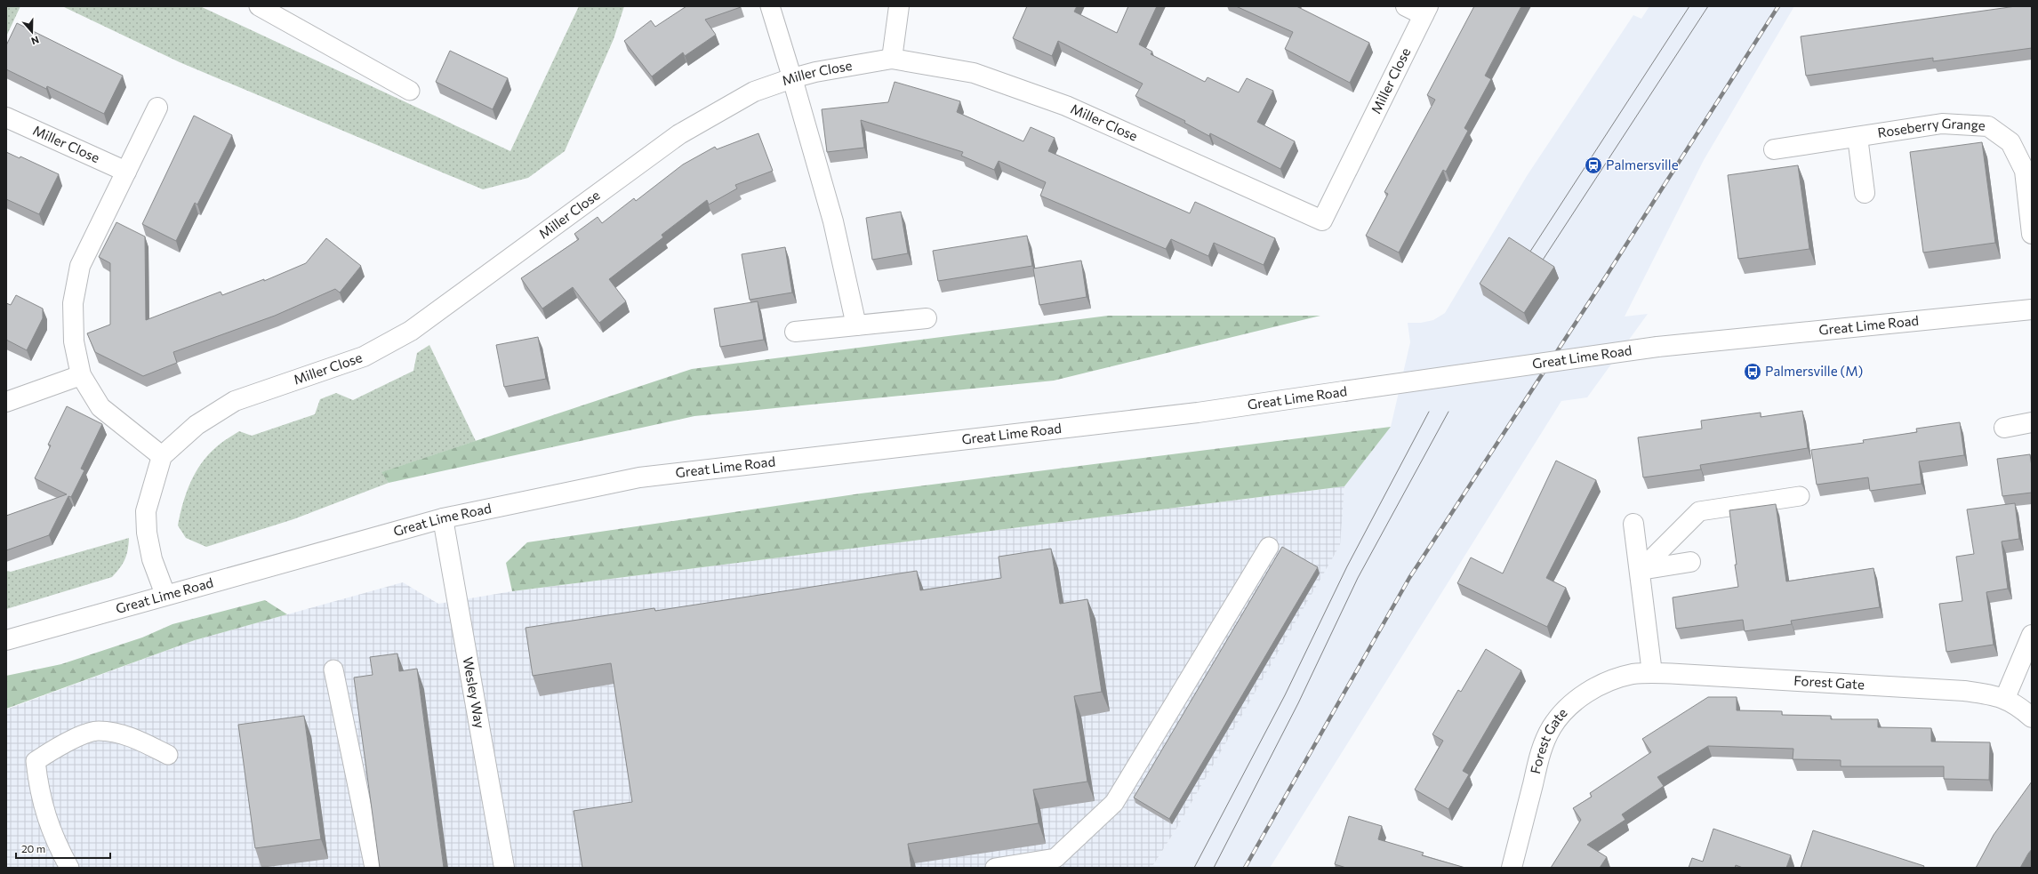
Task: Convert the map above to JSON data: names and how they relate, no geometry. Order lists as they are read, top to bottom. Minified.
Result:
{"streets":{"street":["Miller Close","Roseberry Grange","Great Lime Road","Forest Gate","Wesley Way"]},"crossings":[["Great Lime Road","Wesley Way"]],"places":{"station":["Palmersville"],"bus stop":["Palmersville (M)"]},"scale_bar":"20 m","north":"bottom"}
